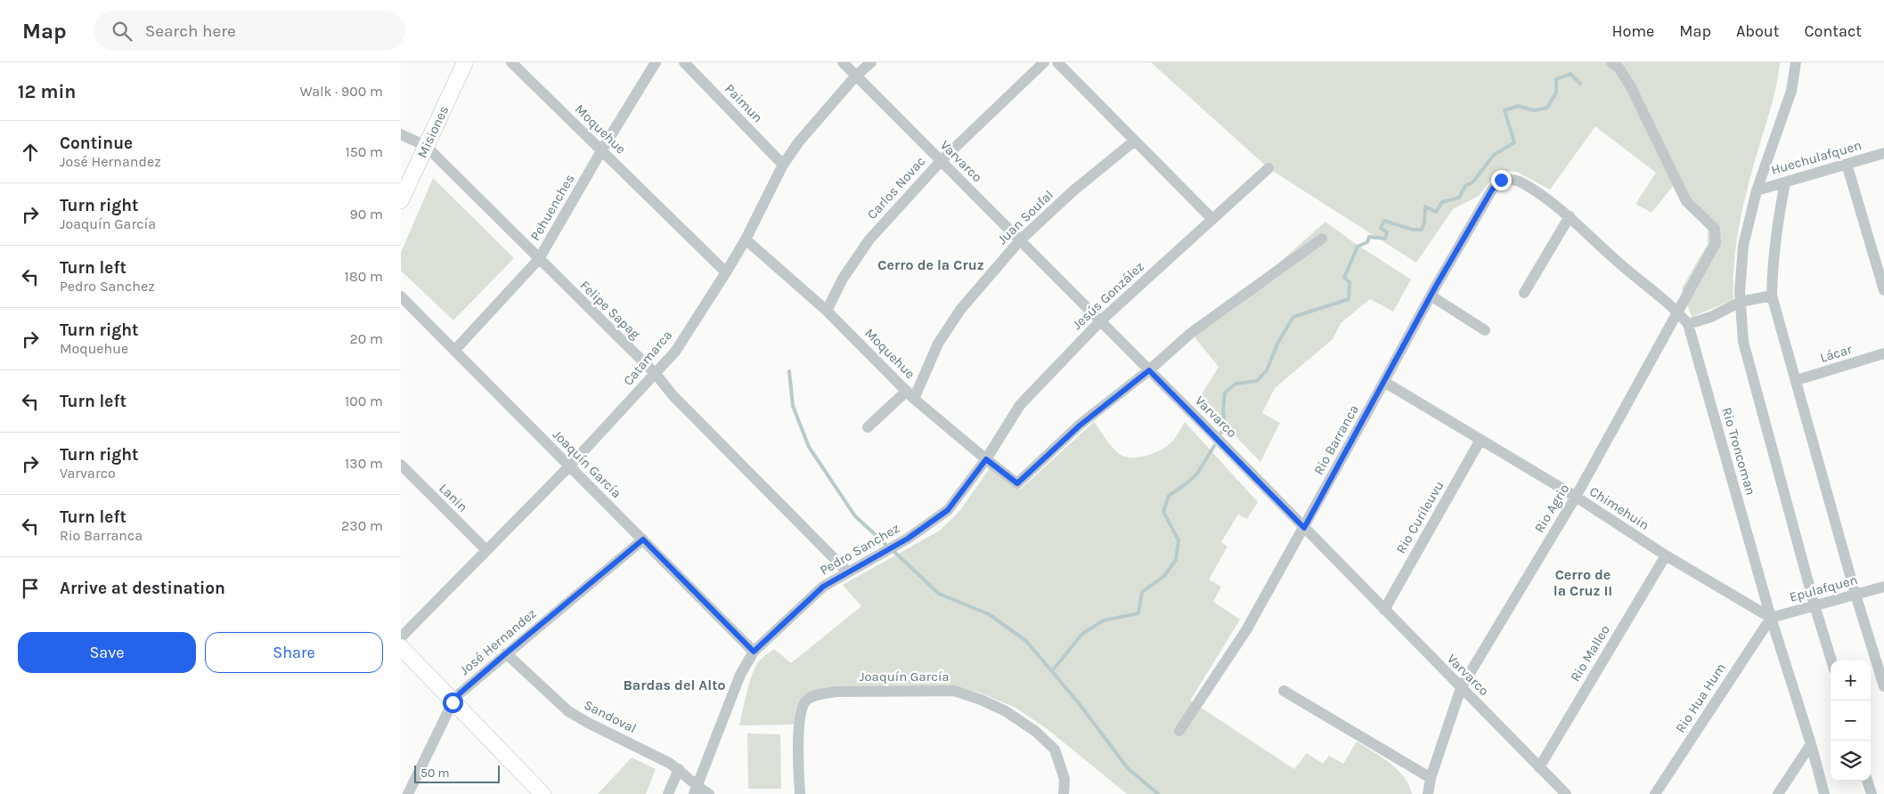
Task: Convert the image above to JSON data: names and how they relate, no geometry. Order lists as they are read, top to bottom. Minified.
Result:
{"streets":{"main road":["Misiones"],"street":["Paimun","Moquehue","Huechulafquen","Varvarco","Carlos Novac","Pehuenches","Juan Soufal","Jesús González","Felipe Sapag","Lácar","Catamarca","Rio Barranca","Rio Troncoman","Joaquín García","Lanin","Rio Agrio","Chimehuin","Rio Curileuvu","Pedro Sanchez","Epulafquen","José Hernandez","Rio Malleo","Rio Hua Hum","Sandoval"]},"crossings":[["Paimun","Catamarca"],["Moquehue","Varvarco"],["Moquehue","Carlos Novac"],["Moquehue","Pehuenches"],["Moquehue","Juan Soufal"],["Moquehue","Jesús González"],["Moquehue","Catamarca"],["Moquehue","Pedro Sanchez"],["Misiones","Felipe Sapag"],["Varvarco","Carlos Novac"],["Varvarco","Juan Soufal"],["Varvarco","Jesús González"],["Varvarco","Catamarca"],["Varvarco","Rio Barranca"],["Varvarco","Rio Agrio"],["Varvarco","Rio Curileuvu"],["Varvarco","Rio Malleo"],["Pehuenches","Felipe Sapag"],["Pehuenches","Joaquín García"],["Jesús González","Pedro Sanchez"],["Felipe Sapag","Catamarca"],["Felipe Sapag","Pedro Sanchez"],["Catamarca","Joaquín García"],["Catamarca","Lanin"],["Rio Barranca","Rio Troncoman"],["Rio Barranca","Chimehuin"],["Rio Troncoman","Rio Agrio"],["Rio Troncoman","Chimehuin"],["Rio Troncoman","Epulafquen"],["Rio Troncoman","Rio Hua Hum"],["Joaquín García","Pedro Sanchez"],["Joaquín García","José Hernandez"],["Rio Agrio","Chimehuin"],["Chimehuin","Rio Curileuvu"],["Chimehuin","Epulafquen"],["Chimehuin","Rio Malleo"],["Chimehuin","Rio Hua Hum"],["Pedro Sanchez","Sandoval"],["Epulafquen","Rio Hua Hum"],["José Hernandez","Sandoval"]],"districts":["Cerro de la Cruz","Cerro de la Cruz II","Bardas del Alto"],"scale_bar":"50 m","page":{"header":"Map","search":"Search here","nav":["Home","Map","About","Contact"],"heading":["12 min","Walk · 900 m"],"list":[["Continue","José Hernandez","150 m"],["Turn right","Joaquín García","90 m"],["Turn left","Pedro Sanchez","180 m"],["Turn right","Moquehue","20 m"],["Turn left","100 m"],["Turn right","Varvarco","130 m"],["Turn left","Rio Barranca","230 m"],"Arrive at destination"],"buttons":["Save","Share"],"map_buttons":["+","−"],"scale":"50 m"}}
